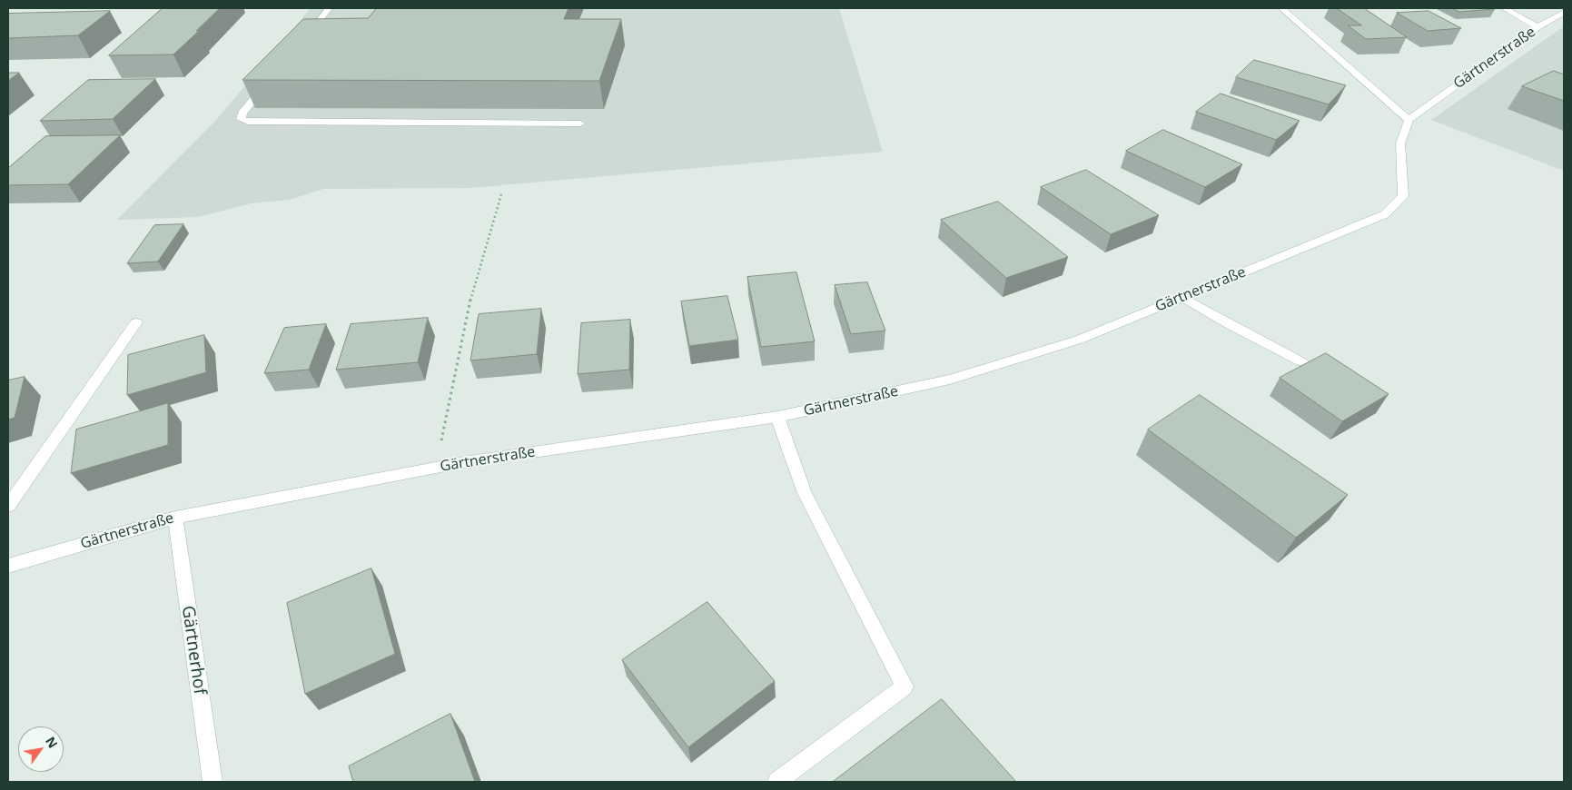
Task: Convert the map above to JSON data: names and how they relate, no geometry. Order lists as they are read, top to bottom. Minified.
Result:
{"streets":{"street":["Gärtnerstraße","Gärtnerhof"]},"crossings":[["Gärtnerstraße","Gärtnerhof"]],"north":"top right"}
